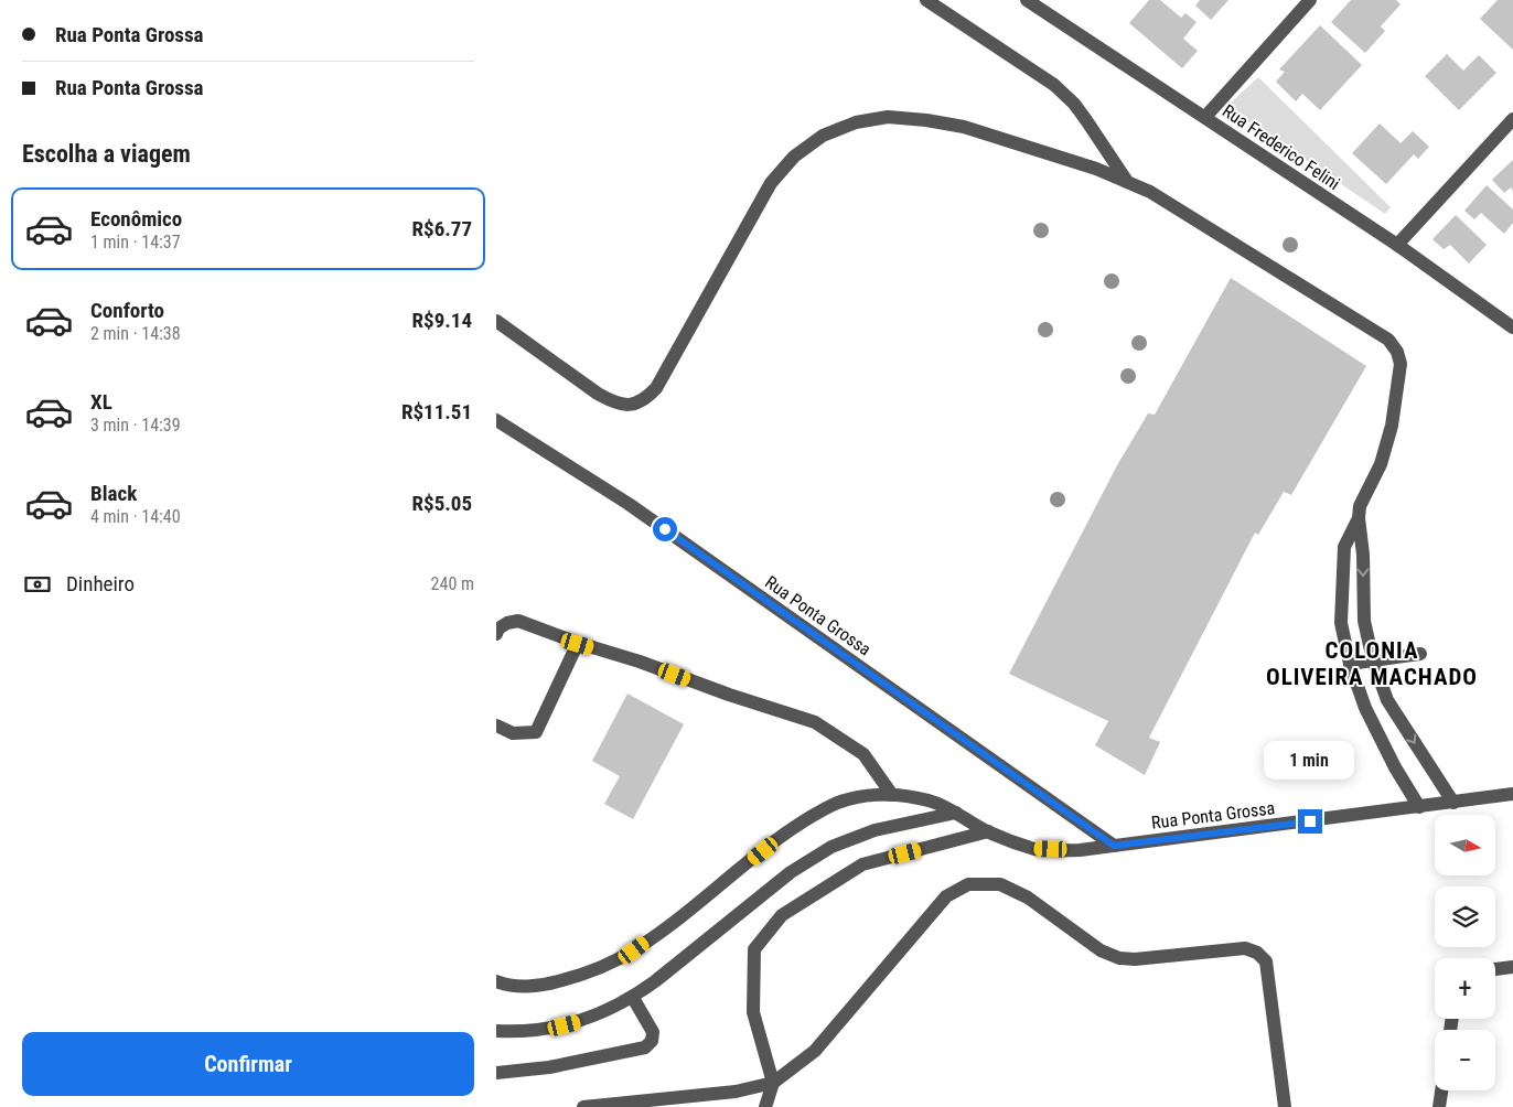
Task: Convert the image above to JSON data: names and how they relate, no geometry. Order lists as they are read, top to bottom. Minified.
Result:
{"streets":{"street":["Rua Frederico Felini","Rua Ponta Grossa"]},"districts":["COLONIA OLIVEIRA MACHADO"],"north":"right","page":{"banner":["Rua Ponta Grossa","Rua Ponta Grossa"],"heading":"Escolha a viagem","list":[{"name":"Econômico","note":"1 min · 14:37","value":"R$6.77"},{"name":"Conforto","note":"2 min · 14:38","value":"R$9.14"},{"name":"XL","note":"3 min · 14:39","value":"R$11.51"},{"name":"Black","note":"4 min · 14:40","value":"R$5.05"}],"pay":["Dinheiro","240 m"],"bubble":"1 min","map_buttons":["+","−"],"buttons":"Confirmar"}}
